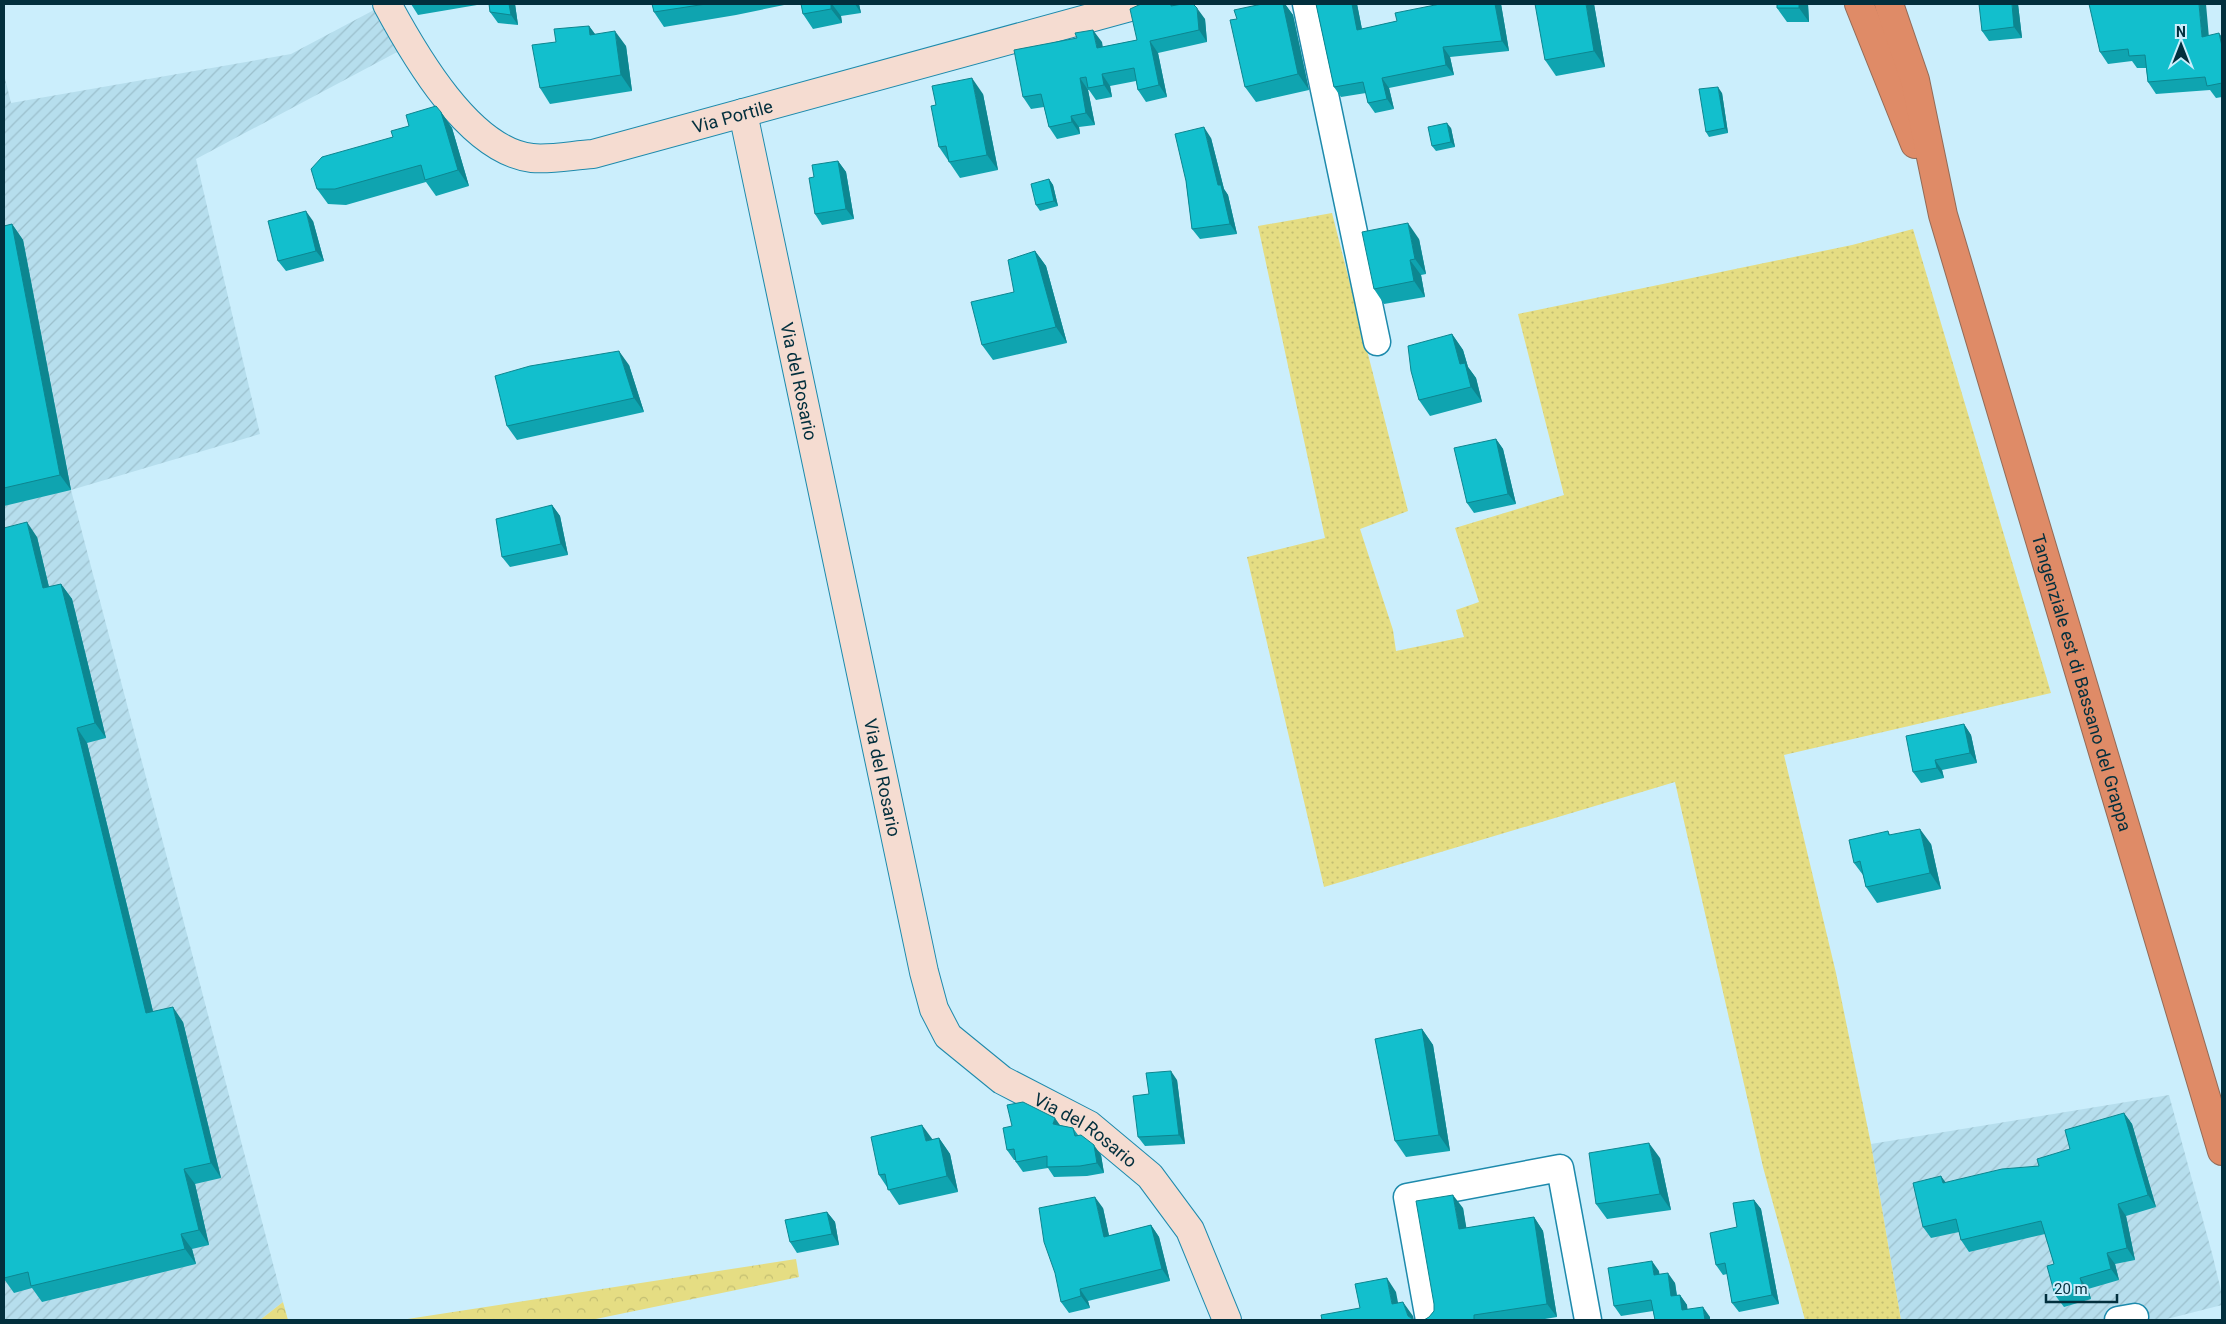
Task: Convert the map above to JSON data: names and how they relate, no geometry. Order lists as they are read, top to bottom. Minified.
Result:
{"streets":{"highway":["Tangenziale est di Bassano del Grappa"],"street":["Via Portile","Via del Rosario"]},"crossings":[["Via Portile","Via del Rosario"]],"scale_bar":"20 m","north":"top"}
